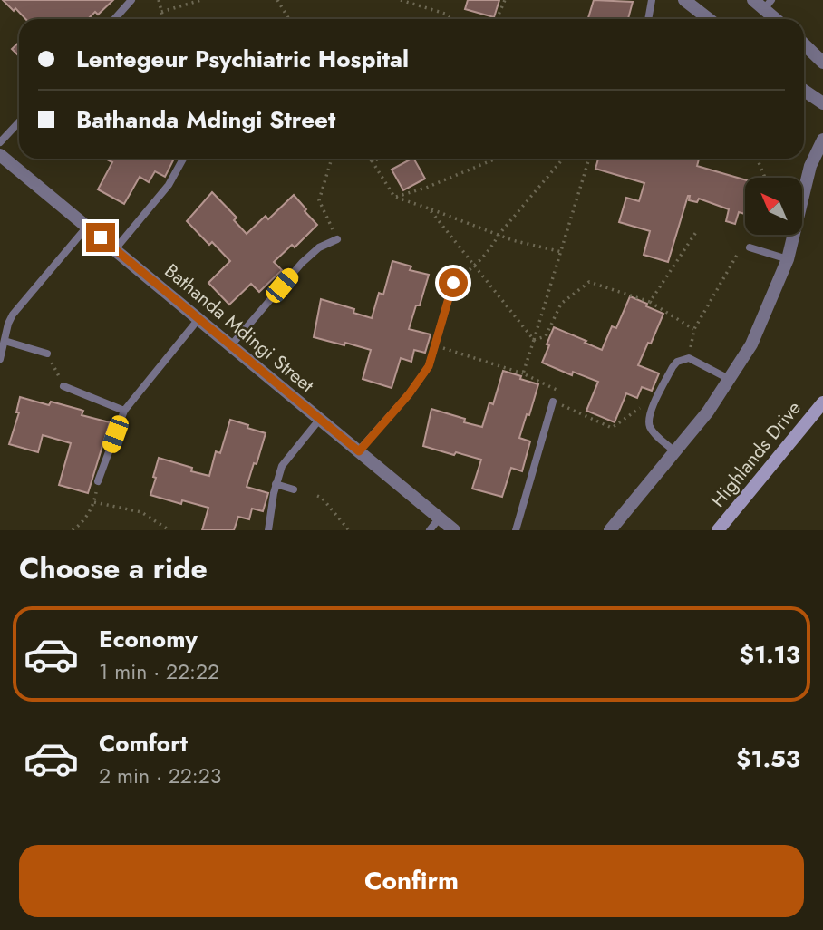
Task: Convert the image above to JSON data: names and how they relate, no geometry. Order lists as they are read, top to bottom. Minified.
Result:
{"streets":{"main road":["Highlands Drive"],"street":["Bathanda Mdingi Street"]},"north":"top left","page":{"banner":["Lentegeur Psychiatric Hospital","Bathanda Mdingi Street"],"heading":"Choose a ride","list":[{"name":"Economy","note":"1 min · 22:22","value":"$1.13"},{"name":"Comfort","note":"2 min · 22:23","value":"$1.53"}],"buttons":"Confirm"}}
